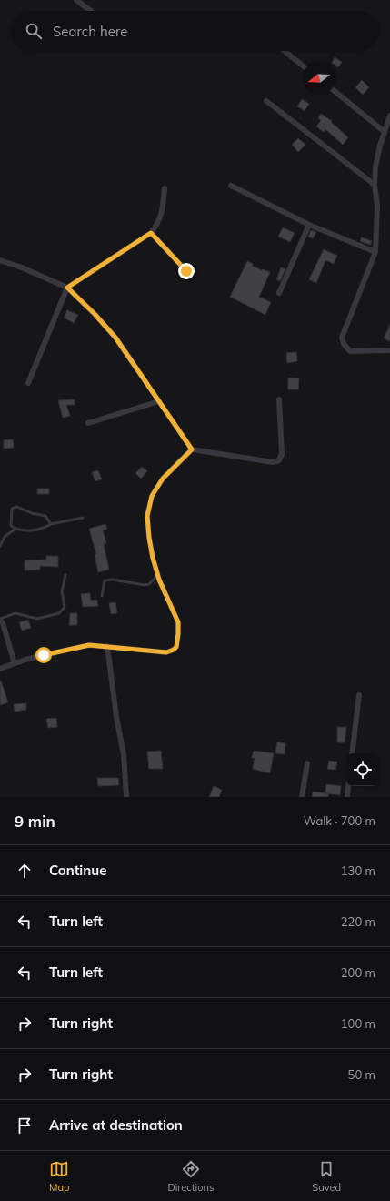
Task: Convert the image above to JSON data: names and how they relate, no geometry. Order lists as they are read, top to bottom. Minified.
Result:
{"north":"left","page":{"search":"Search here","heading":["9 min","Walk · 700 m"],"list":[["Continue","130 m"],["Turn left","220 m"],["Turn left","200 m"],["Turn right","100 m"],["Turn right","50 m"],"Arrive at destination"],"nav":["Map","Directions","Saved"]}}
